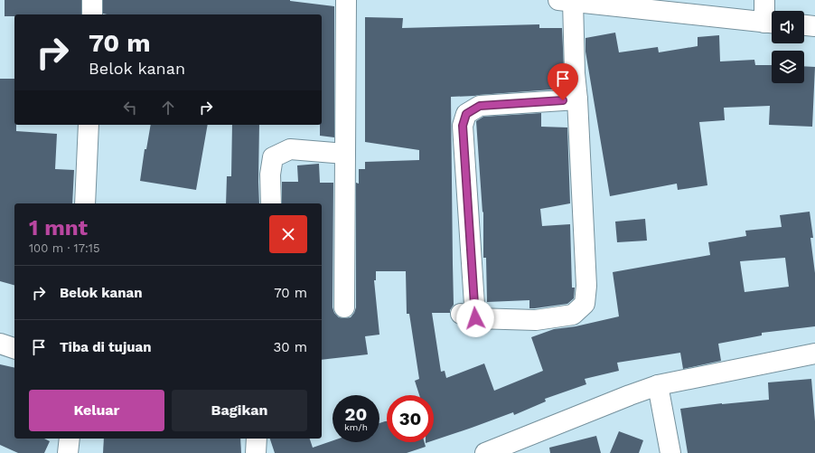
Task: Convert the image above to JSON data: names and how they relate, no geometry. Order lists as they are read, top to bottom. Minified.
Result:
{"page":{"turn":["70 m","Belok kanan"],"heading":["1 mnt","100 m · 17:15"],"list":[{"name":"Belok kanan","value":"70 m"},{"name":"Tiba di tujuan","value":"30 m"}],"buttons":["Keluar","Bagikan"],"speed":"20 km/h","limit":"30"}}
